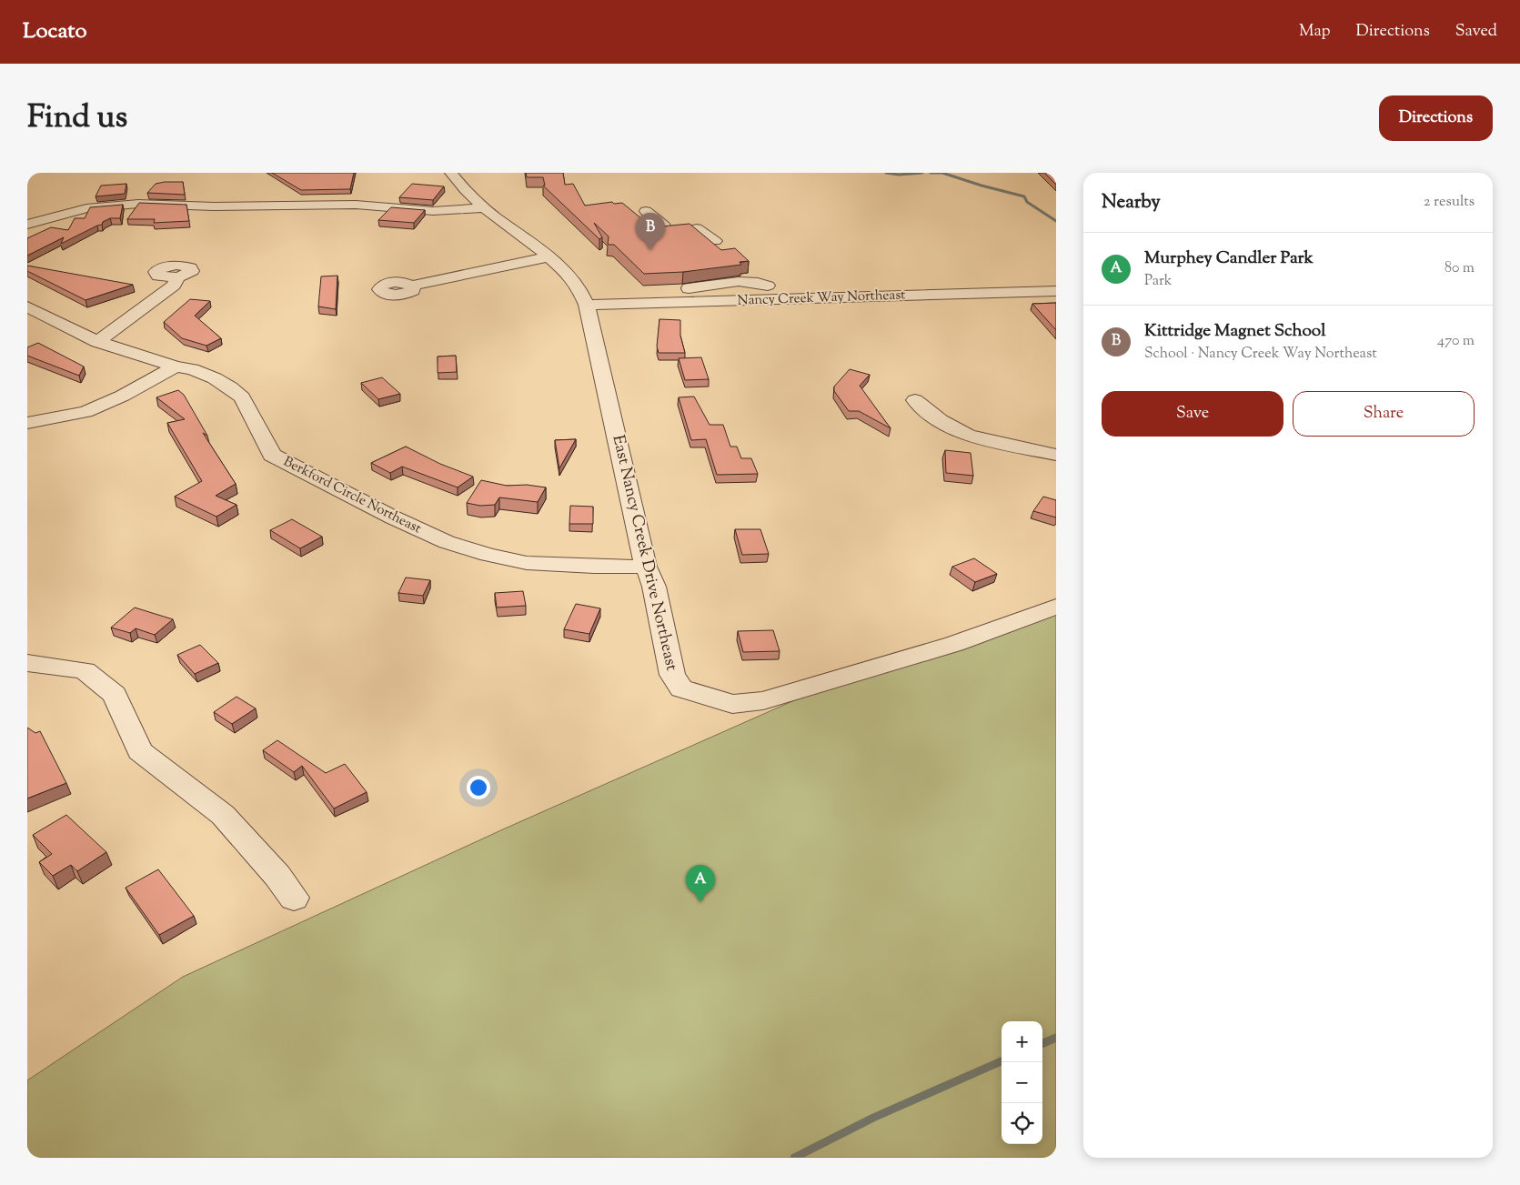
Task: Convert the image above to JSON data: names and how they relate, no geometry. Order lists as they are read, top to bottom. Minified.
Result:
{"streets":{"street":["Nancy Creek Way Northeast","Berkford Circle Northeast","East Nancy Creek Drive Northeast"]},"crossings":[["Nancy Creek Way Northeast","East Nancy Creek Drive Northeast"],["Berkford Circle Northeast","East Nancy Creek Drive Northeast"]],"page":{"header":"Locato","nav":["Map","Directions","Saved"],"title":"Find us","buttons":["Directions",["Save","Share"]],"heading":["Nearby","2 results"],"pins":["B","A"],"list":[{"mark":"A","name":"Murphey Candler Park","note":"Park","value":"80 m"},{"mark":"B","name":"Kittridge Magnet School","note":"School · Nancy Creek Way Northeast","value":"470 m"}],"map_buttons":["+","−"]}}
